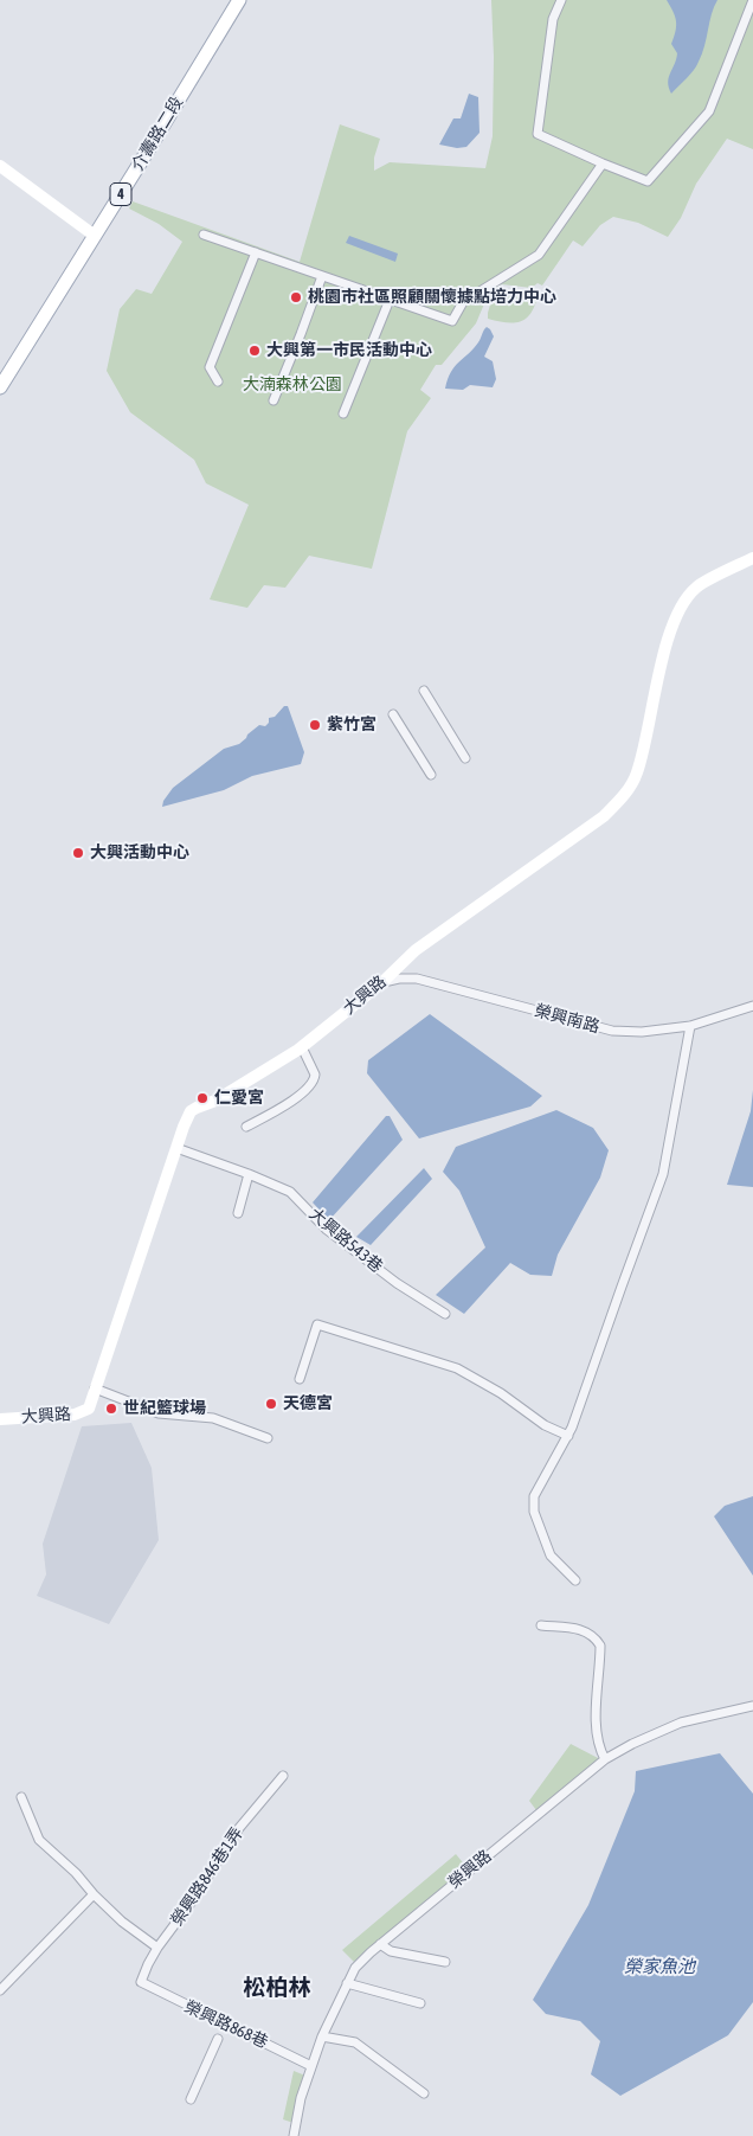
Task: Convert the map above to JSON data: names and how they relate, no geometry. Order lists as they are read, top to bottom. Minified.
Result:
{"streets":{"main road":["介壽路二段","4"],"street":["大興路","榮興南路","大興路543巷","榮興路","榮興路846巷1弄","榮興路868巷"]},"crossings":[["大興路","榮興南路"],["大興路","大興路543巷"],["榮興路","榮興路868巷"],["榮興路846巷1弄","榮興路868巷"]],"districts":["松柏林"],"water":["榮家魚池"],"parks":["大湳森林公園"],"places":["桃園市社區照顧關懷據點培力中心","大興第一市民活動中心","紫竹宮","大興活動中心","仁愛宮","天德宮","世紀籃球場"]}
